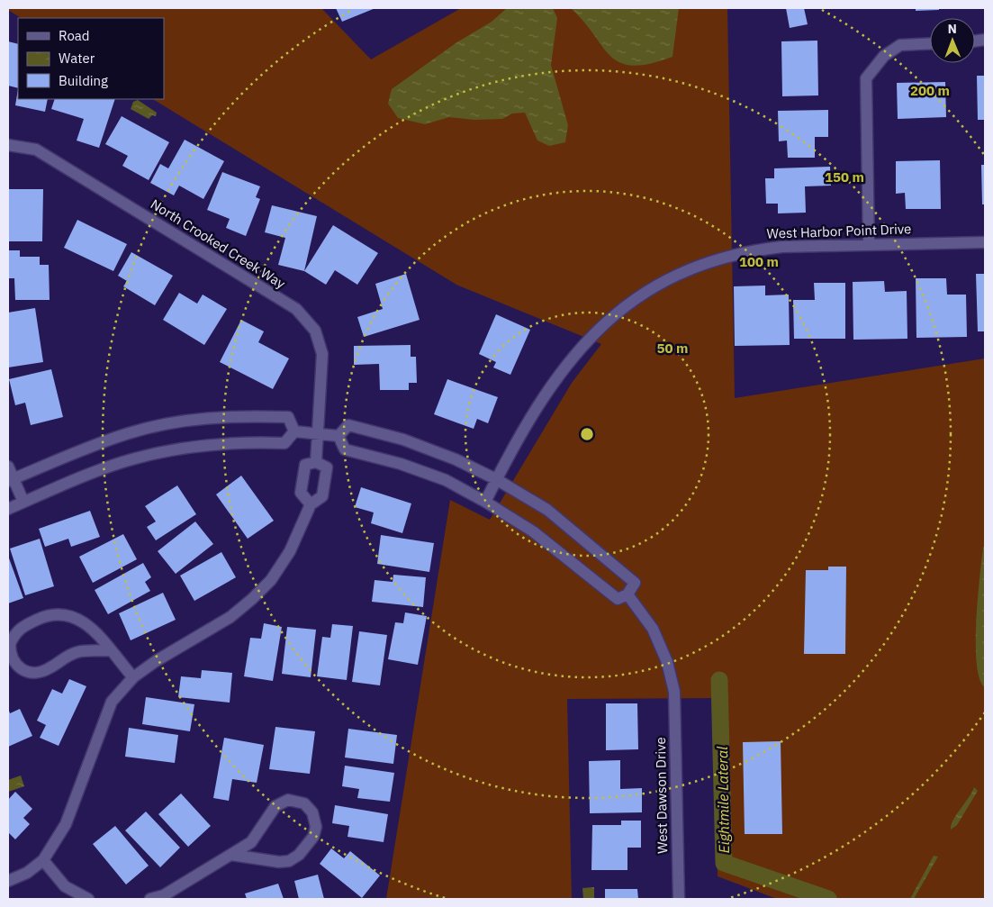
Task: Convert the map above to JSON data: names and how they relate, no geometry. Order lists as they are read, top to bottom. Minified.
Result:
{"streets":{"street":["West Harbor Point Drive","North Crooked Creek Way","West Dawson Drive"]},"water":["Eightmile Lateral"],"legend":["Road","Water","Building"],"north":"top","rings":["200 m","150 m","100 m","50 m"]}
